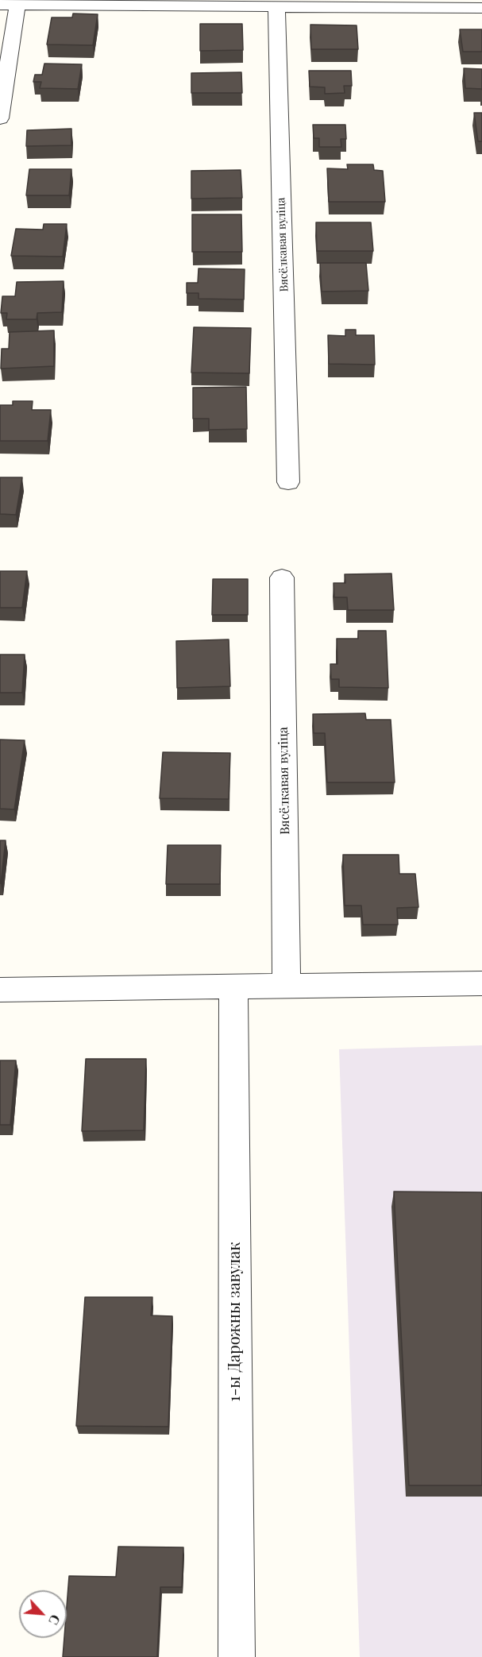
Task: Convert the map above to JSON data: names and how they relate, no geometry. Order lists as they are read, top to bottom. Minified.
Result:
{"streets":{"street":["Вясёлкавая вуліца","1-ы Дарожны завулак"]},"north":"bottom right"}
